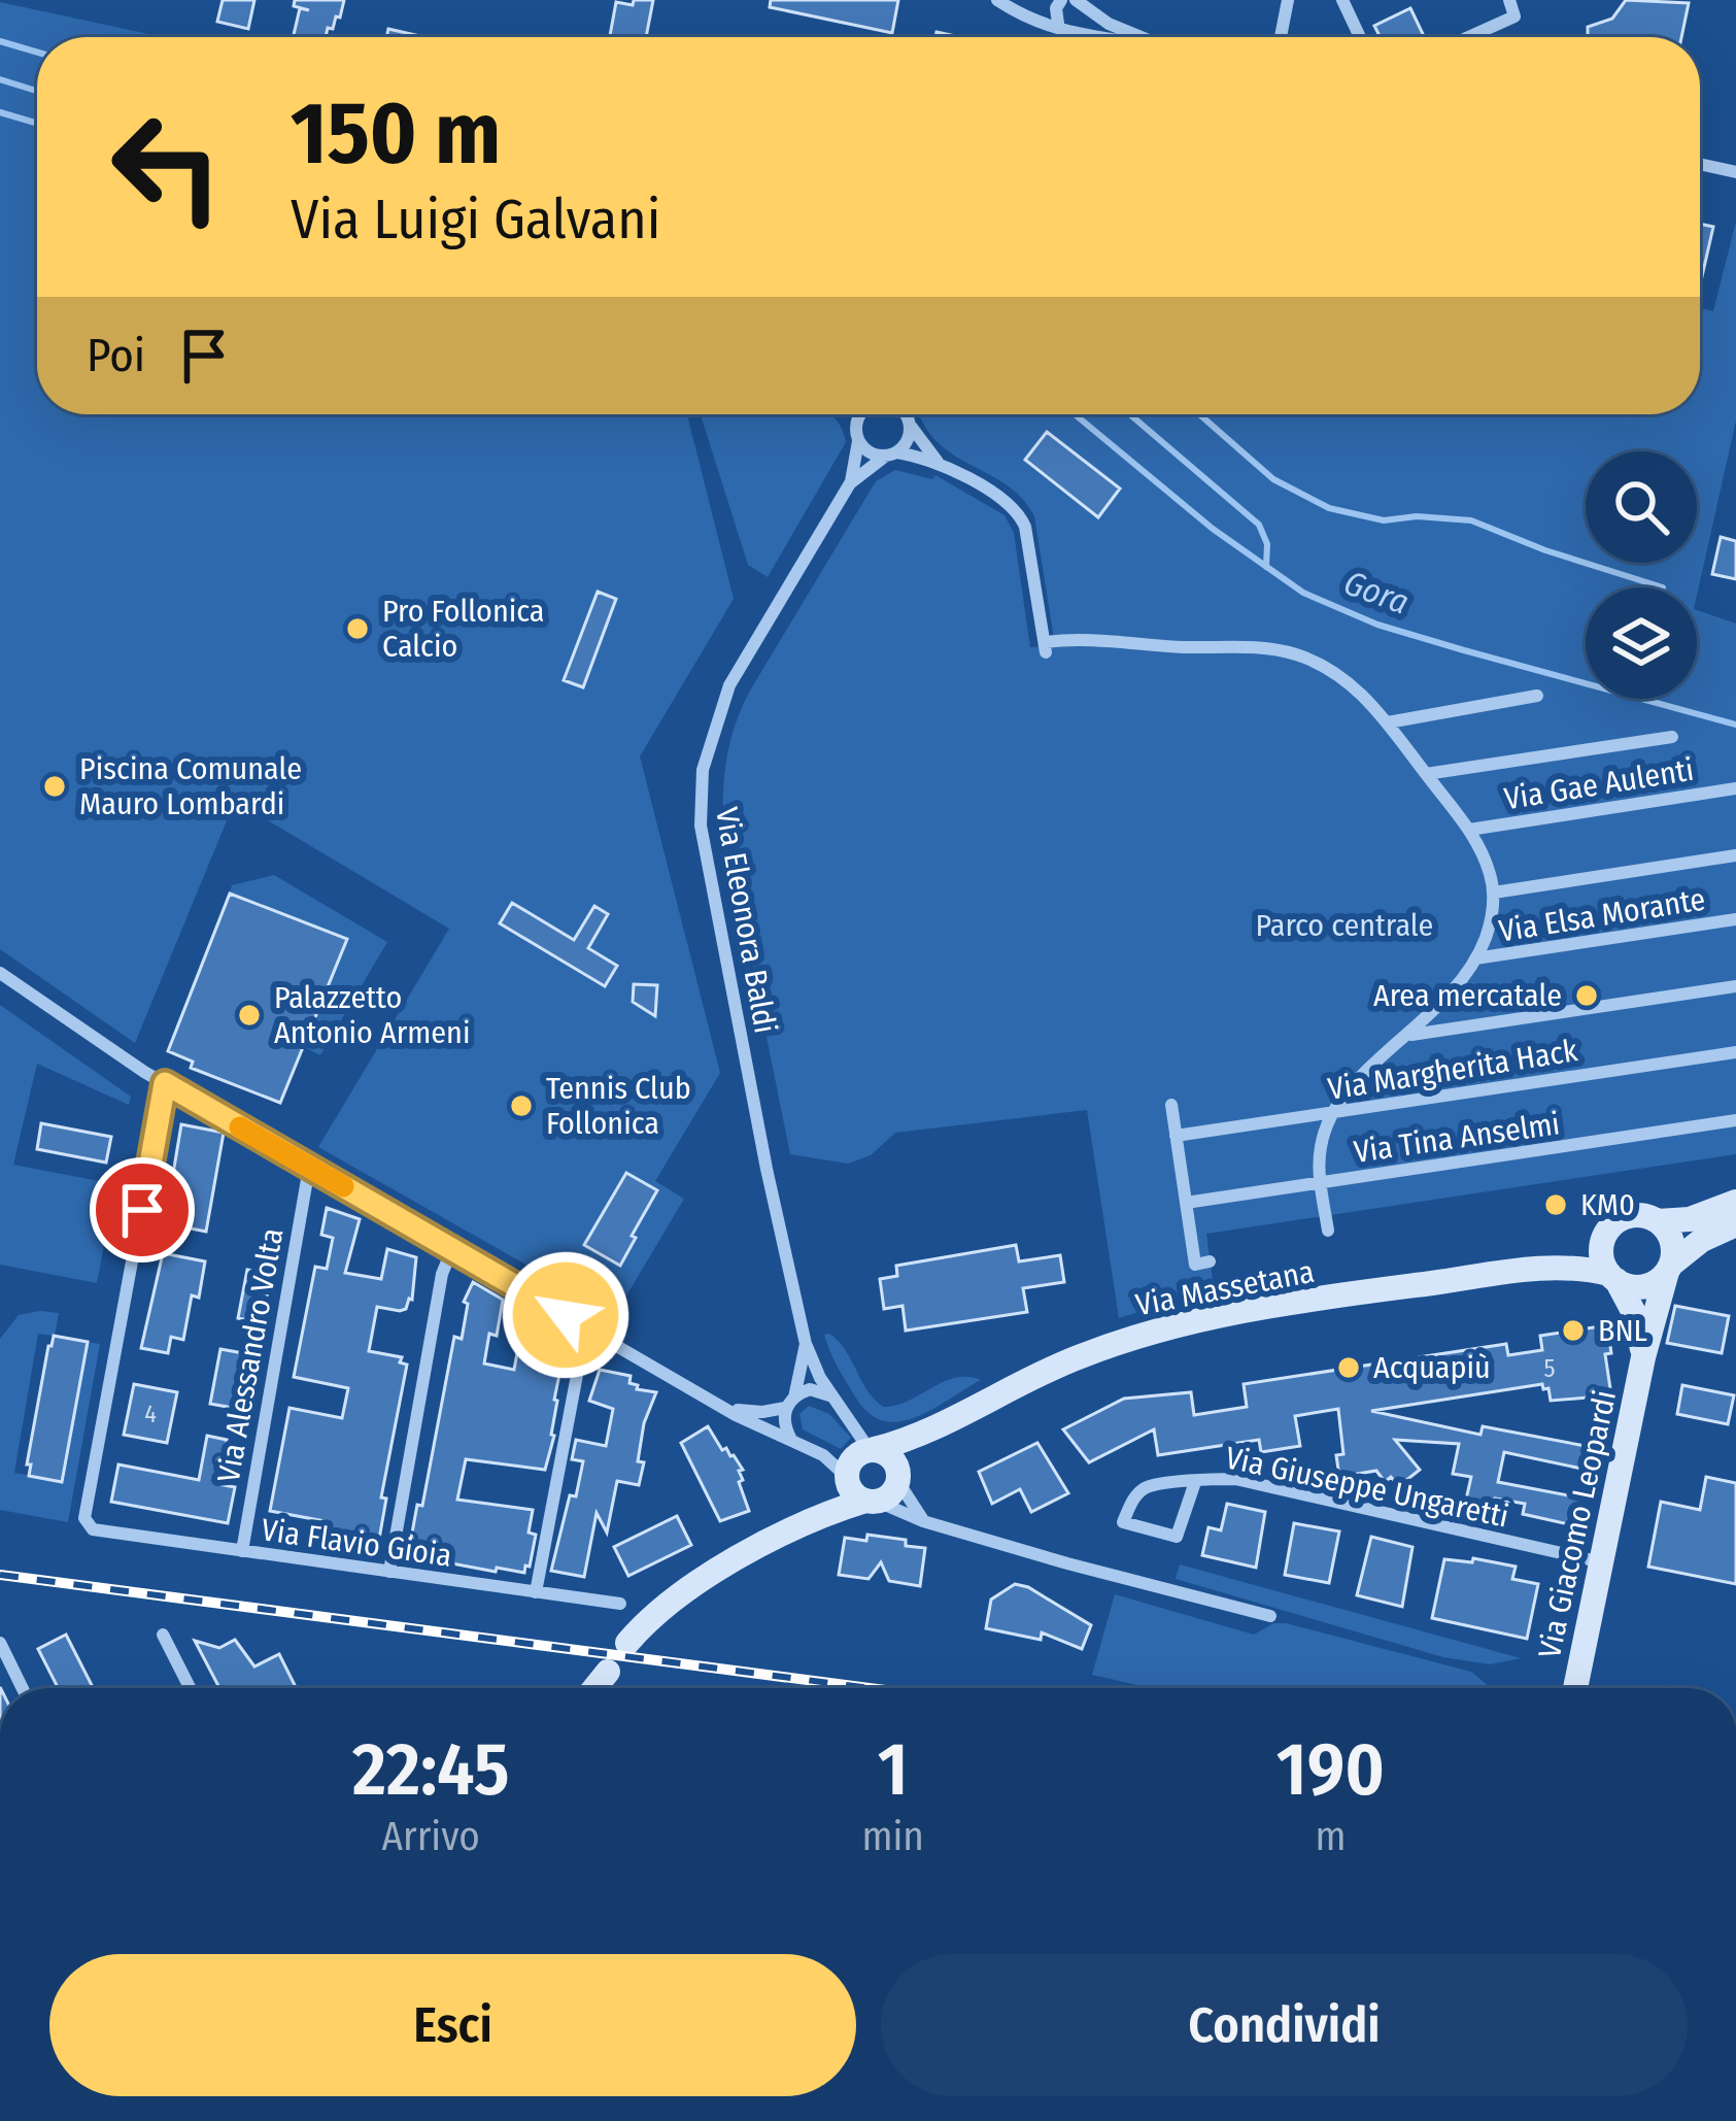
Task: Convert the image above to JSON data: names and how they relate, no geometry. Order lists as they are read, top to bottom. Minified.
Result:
{"streets":{"main road":["Via Massetana","Via Giacomo Leopardi"],"street":["Via Gae Aulenti","Via Elsa Morante","Via Eleonora Baldi","Via Margherita Hack","Via Tina Anselmi","Via Alessandro Volta","Via Giuseppe Ungaretti","Via Flavio Gioia"]},"crossings":[["Via Massetana","Via Giacomo Leopardi"],["Via Alessandro Volta","Via Flavio Gioia"],["Via Giuseppe Ungaretti","Via Giacomo Leopardi"]],"water":["Gora"],"parks":["Parco centrale"],"places":["Pro Follonica Calcio","Piscina Comunale Mauro Lombardi","Area mercatale","Palazzetto Antonio Armeni","Tennis Club Follonica","KM0","BNL","Acquapiù"],"house_numbers":["5","4"],"page":{"turn":["150 m","Via Luigi Galvani"],"then":"Poi","eta":["22:45","Arrivo","1","min","190","m"],"buttons":["Esci","Condividi"]}}
